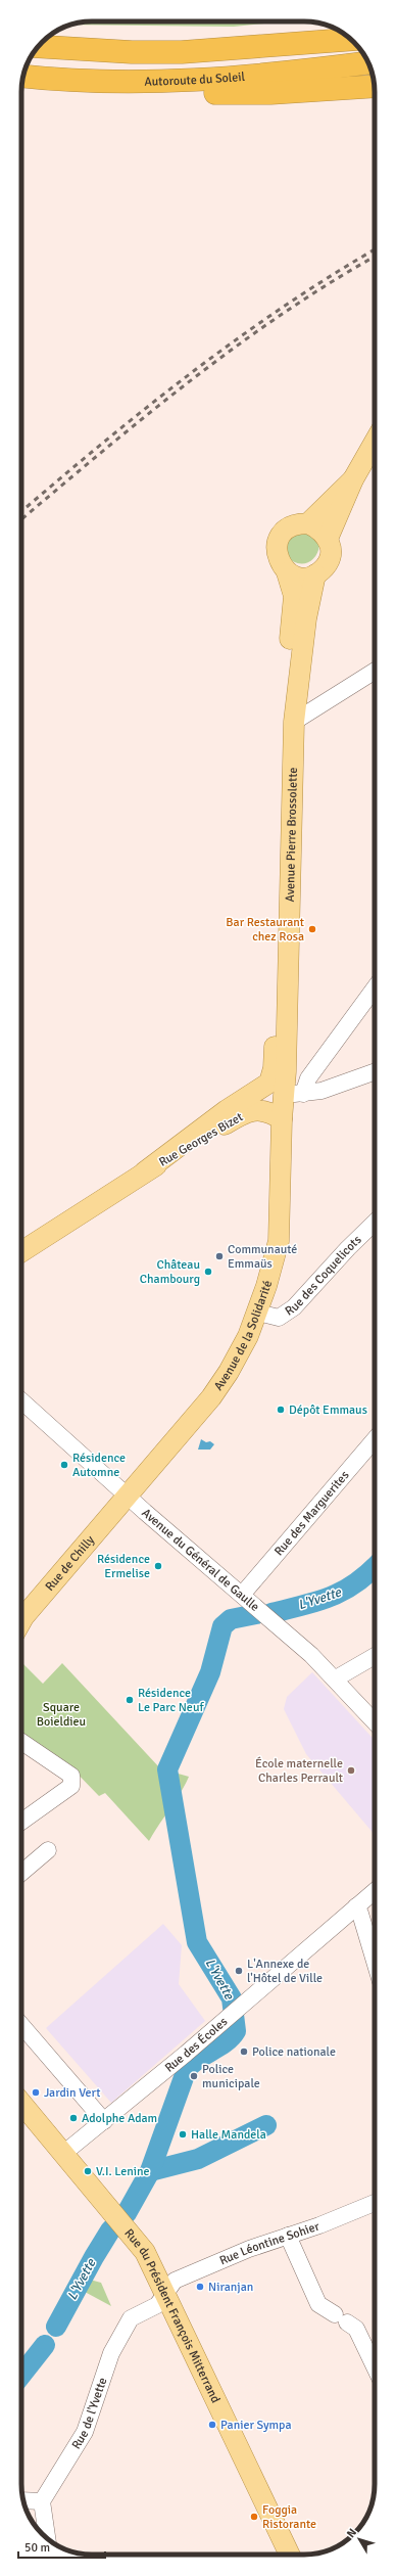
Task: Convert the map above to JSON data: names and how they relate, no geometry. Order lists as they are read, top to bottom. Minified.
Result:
{"streets":{"highway":["Autoroute du Soleil"],"main road":["Avenue Pierre Brossolette","Rue Georges Bizet","Avenue de la Solidarité","Rue de Chilly","Rue du Président François Mitterrand"],"street":["Rue des Coquelicots","Rue des Marguerites","Avenue du Général de Gaulle","Rue des Écoles","Rue Léontine Sohier","Rue de l'Yvette"]},"crossings":[["Avenue Pierre Brossolette","Rue Georges Bizet"],["Avenue Pierre Brossolette","Avenue de la Solidarité"],["Rue Georges Bizet","Avenue de la Solidarité"],["Rue des Coquelicots","Avenue de la Solidarité"],["Avenue de la Solidarité","Avenue du Général de Gaulle"],["Avenue de la Solidarité","Rue de Chilly"],["Rue des Marguerites","Avenue du Général de Gaulle"],["Avenue du Général de Gaulle","Rue de Chilly"],["Rue des Écoles","Rue du Président François Mitterrand"],["Rue Léontine Sohier","Rue du Président François Mitterrand"],["Rue Léontine Sohier","Rue de l'Yvette"],["Rue du Président François Mitterrand","Rue de l'Yvette"]],"water":["L'Yvette"],"parks":["Square Boieldieu"],"places":["Bar Restaurant chez Rosa","Communauté Emmaüs","Château Chambourg","Dépôt Emmaus","Résidence Automne","Résidence Ermelise","Résidence Le Parc Neuf","École maternelle Charles Perrault","L'Annexe de l'Hôtel de Ville","Police nationale","Police municipale","Jardin Vert","Adolphe Adam","Halle Mandela","V.I. Lenine","Niranjan","Panier Sympa","Foggia Ristorante"],"scale_bar":"50 m","north":"top left"}
